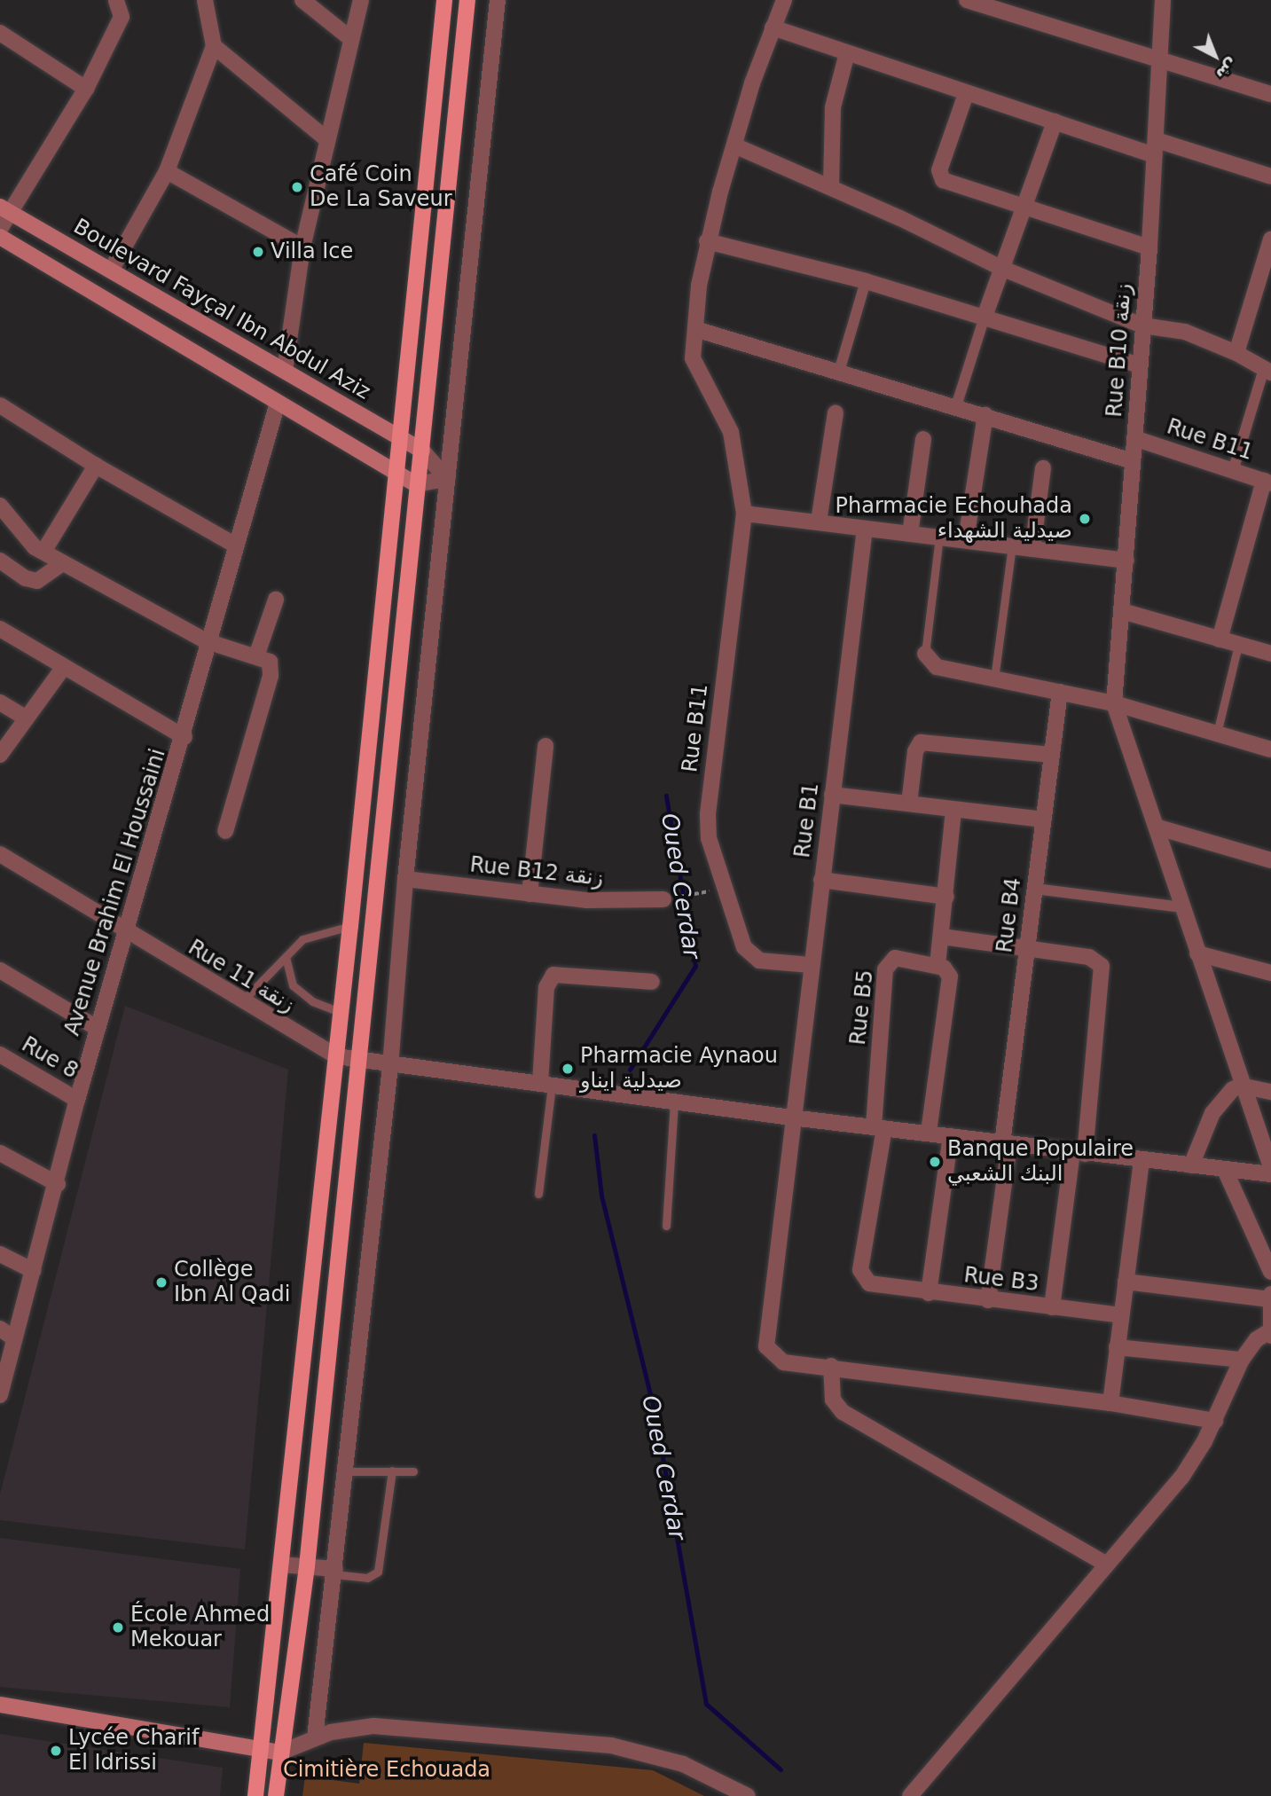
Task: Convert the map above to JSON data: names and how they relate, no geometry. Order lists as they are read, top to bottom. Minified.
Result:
{"streets":{"main road":["Boulevard Fayçal Ibn Abdul Aziz"],"street":["Rue B10 زنقة","Rue B11","Rue B1","Rue B12 زنقة","Avenue Brahim El Houssaini","Rue B4","Rue 11 زنقة","Rue B5","Rue 8","Rue B3"]},"crossings":[["Rue B10 زنقة","Rue B11"],["Rue B11","Rue B1"],["Rue B1","Rue 11 زنقة"],["Avenue Brahim El Houssaini","Rue 11 زنقة"],["Avenue Brahim El Houssaini","Rue 8"],["Rue B4","Rue 11 زنقة"],["Rue B4","Rue B3"],["Rue 11 زنقة","Rue B5"],["Rue 11 زنقة","Rue B3"],["Rue B5","Rue B3"]],"water":["Oued Cerdar"],"parks":["Cimitière Echouada"],"places":["Café Coin De La Saveur","Villa Ice","Pharmacie Echouhada صيدلية الشهداء","Pharmacie Aynaou صيدلية ايناو","Banque Populaire البنك الشعبي","Collège Ibn Al Qadi","École Ahmed Mekouar","Lycée Charif El Idrissi"],"north":"bottom right"}
